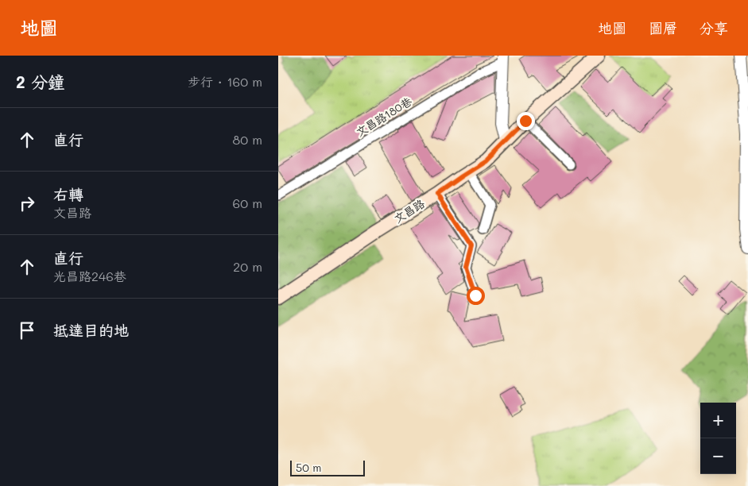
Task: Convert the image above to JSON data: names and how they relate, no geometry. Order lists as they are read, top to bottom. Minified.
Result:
{"streets":{"main road":["文昌路"],"street":["文昌路180巷"]},"scale_bar":"50 m","page":{"header":"地圖","nav":["地圖","圖層","分享"],"heading":["2 分鐘","步行 · 160 m"],"list":[["直行","80 m"],["右轉","文昌路","60 m"],["直行","光昌路246巷","20 m"],"抵達目的地"],"map_buttons":["+","−"],"scale":"50 m"}}
